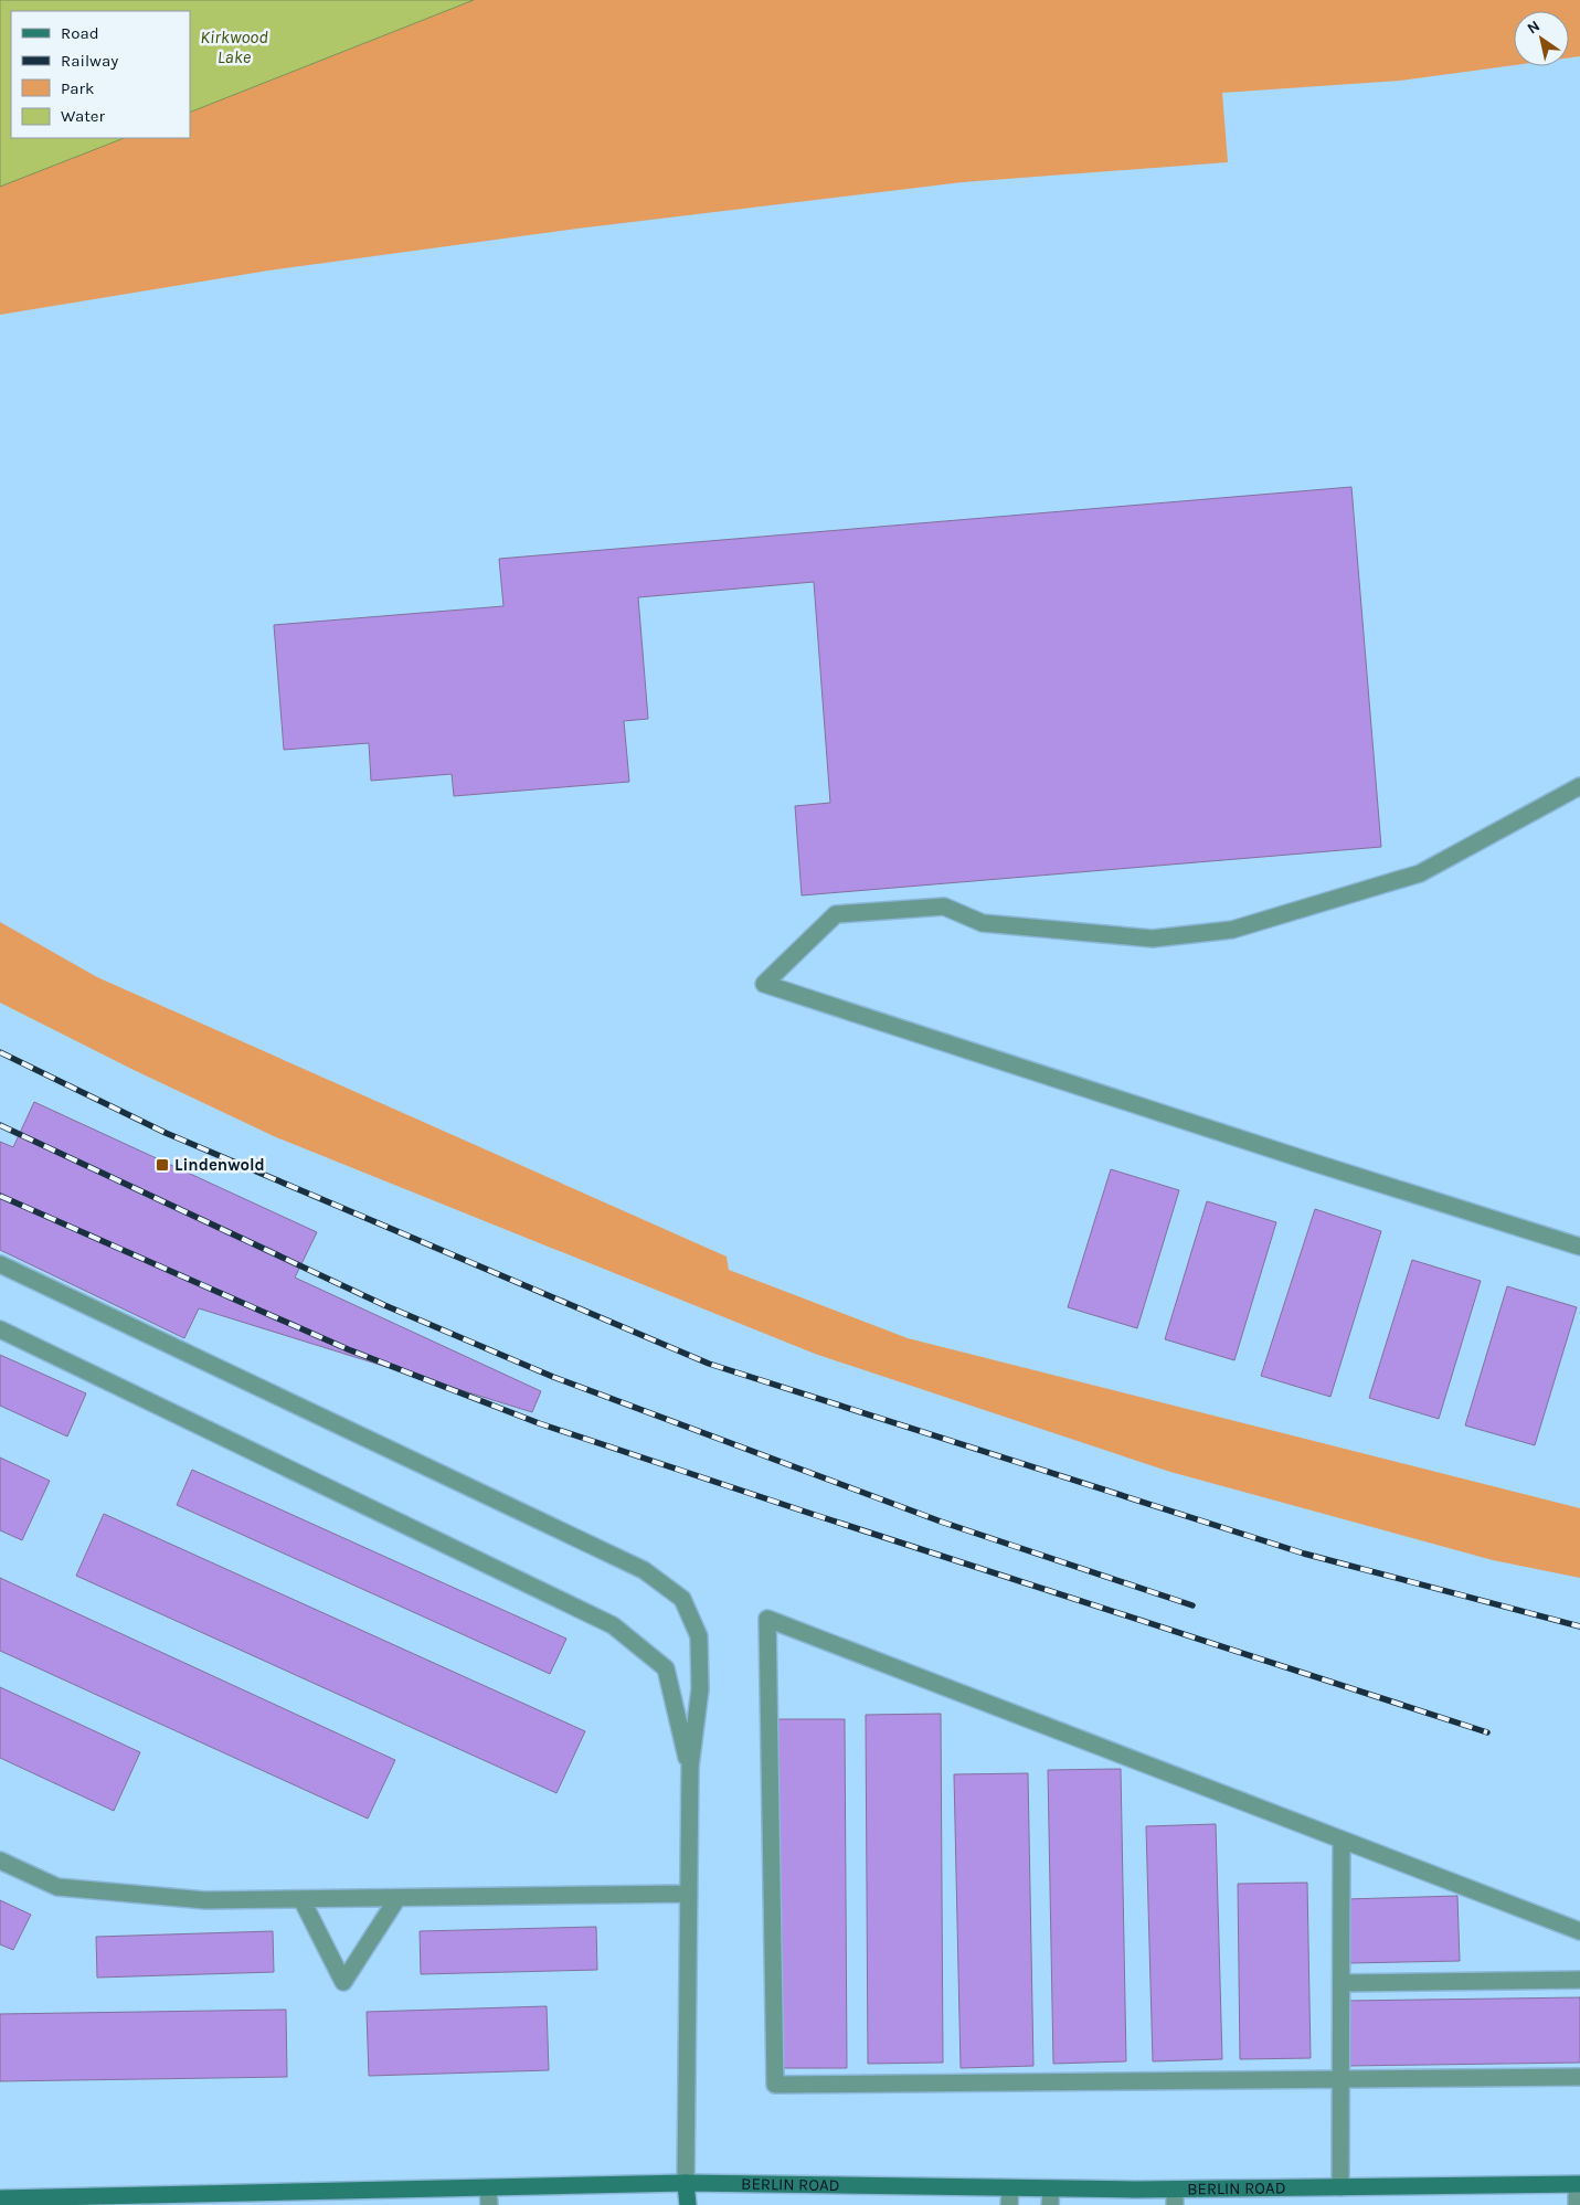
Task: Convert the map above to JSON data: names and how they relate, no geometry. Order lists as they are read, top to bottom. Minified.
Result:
{"streets":{"street":["BERLIN ROAD"]},"water":["Kirkwood Lake"],"places":{"transit":["Lindenwold"]},"legend":["Road","Railway","Park","Water"],"north":"top left"}
